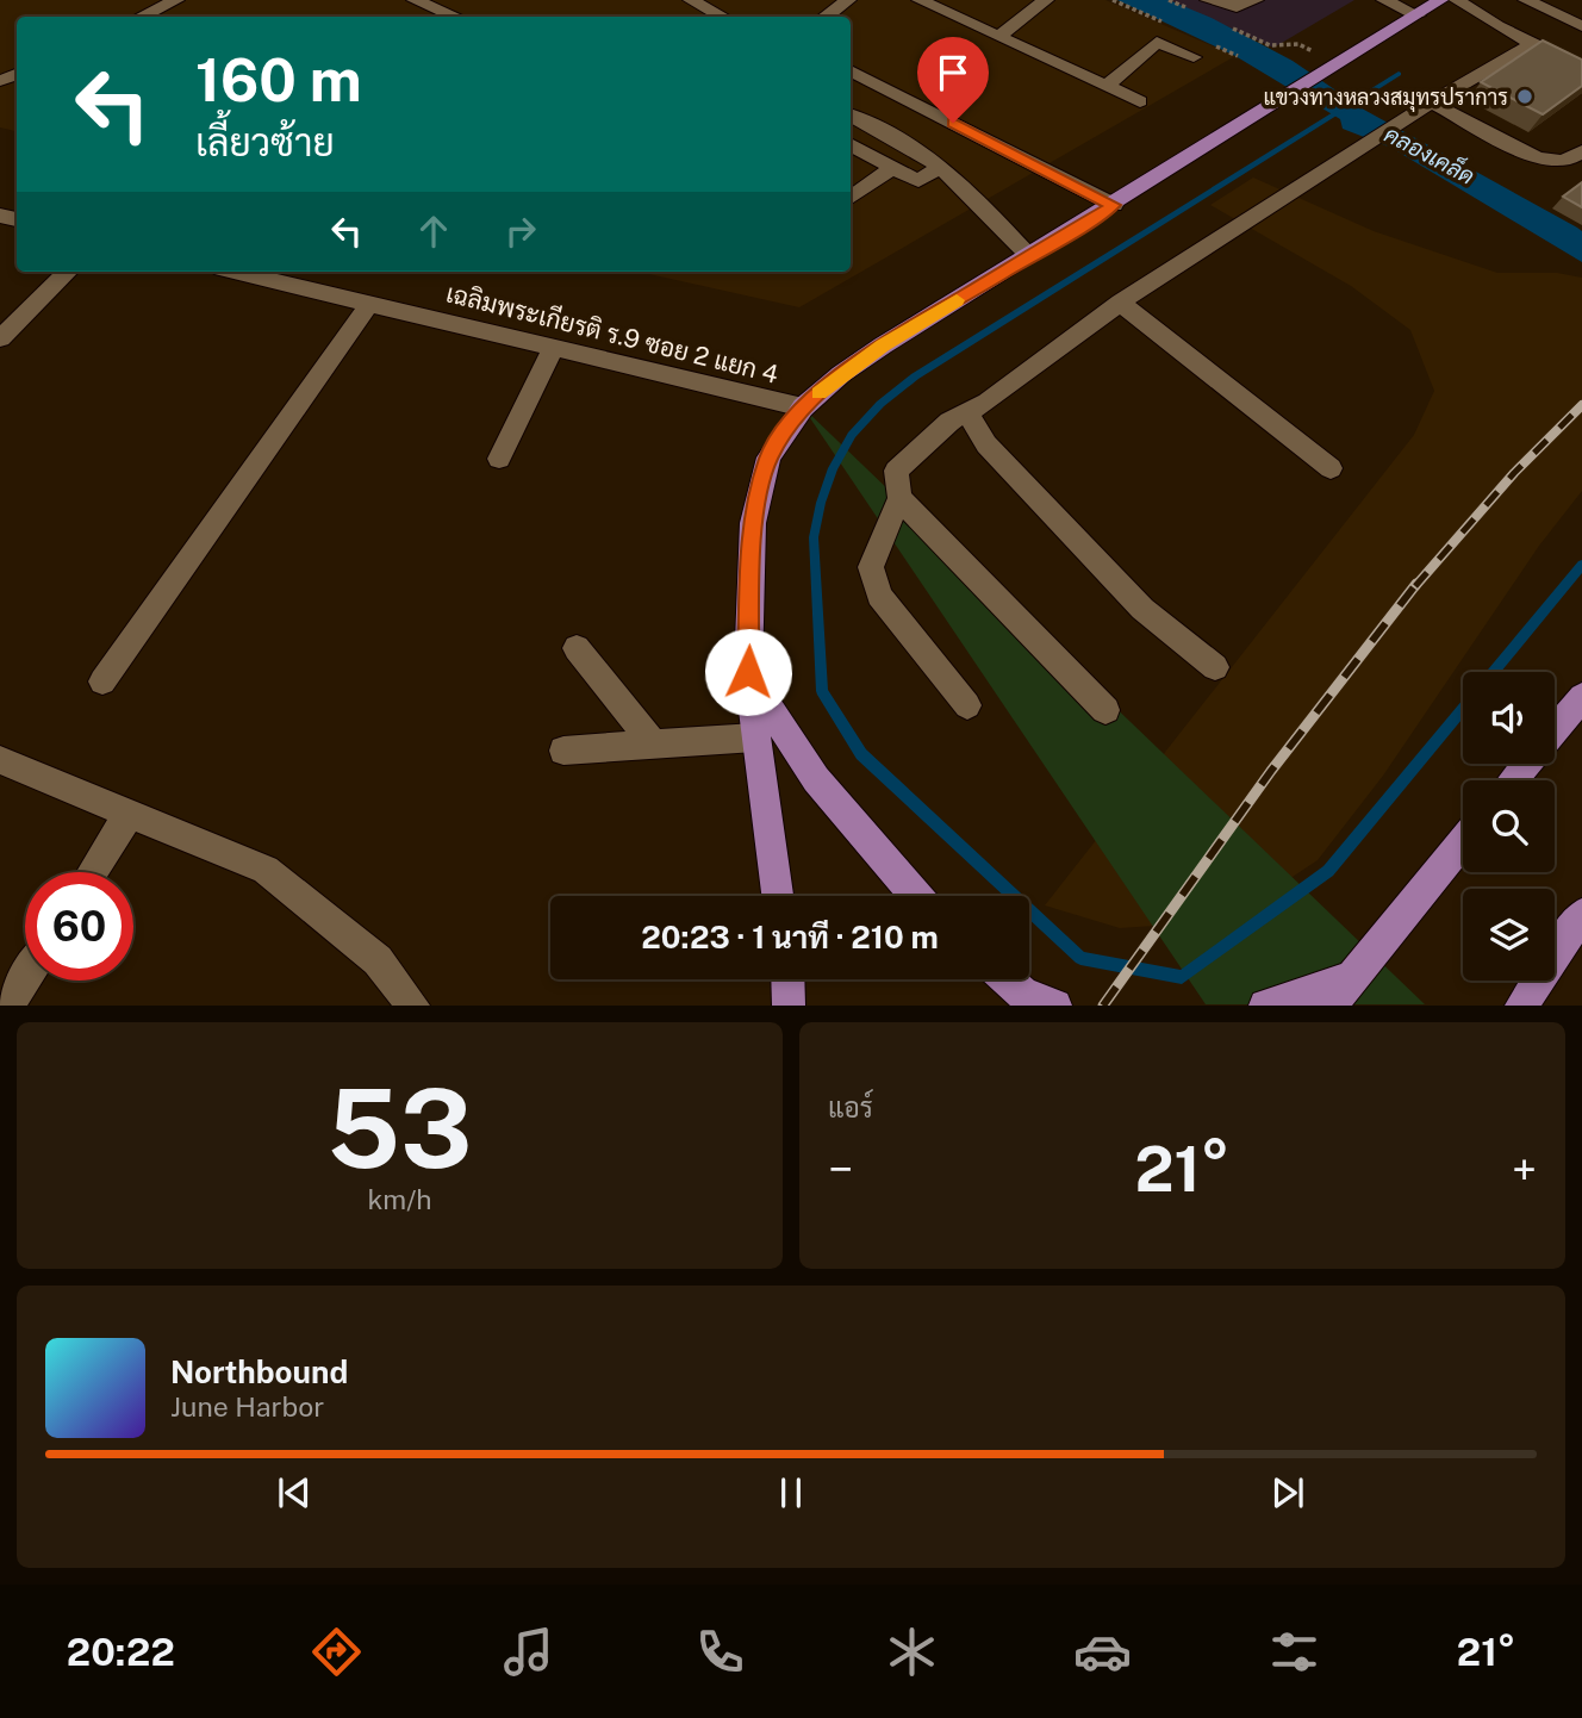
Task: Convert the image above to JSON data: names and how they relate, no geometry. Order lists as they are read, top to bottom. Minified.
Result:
{"streets":{"street":["เฉลิมพระเกียรติ ร.9 ซอย 2 แยก 4"]},"water":["คลองเคล็ด"],"places":["แขวงทางหลวงสมุทรปราการ"],"page":{"turn":["160 m","เลี้ยวซ้าย"],"limit":"60","trip":"20:23 · 1 นาที · 210 m","tile":[["53","km/h"],"แอร์"],"heat":["−","21°","+"],"song":["Northbound","June Harbor"],"tabs":["20:22","21°"]}}
